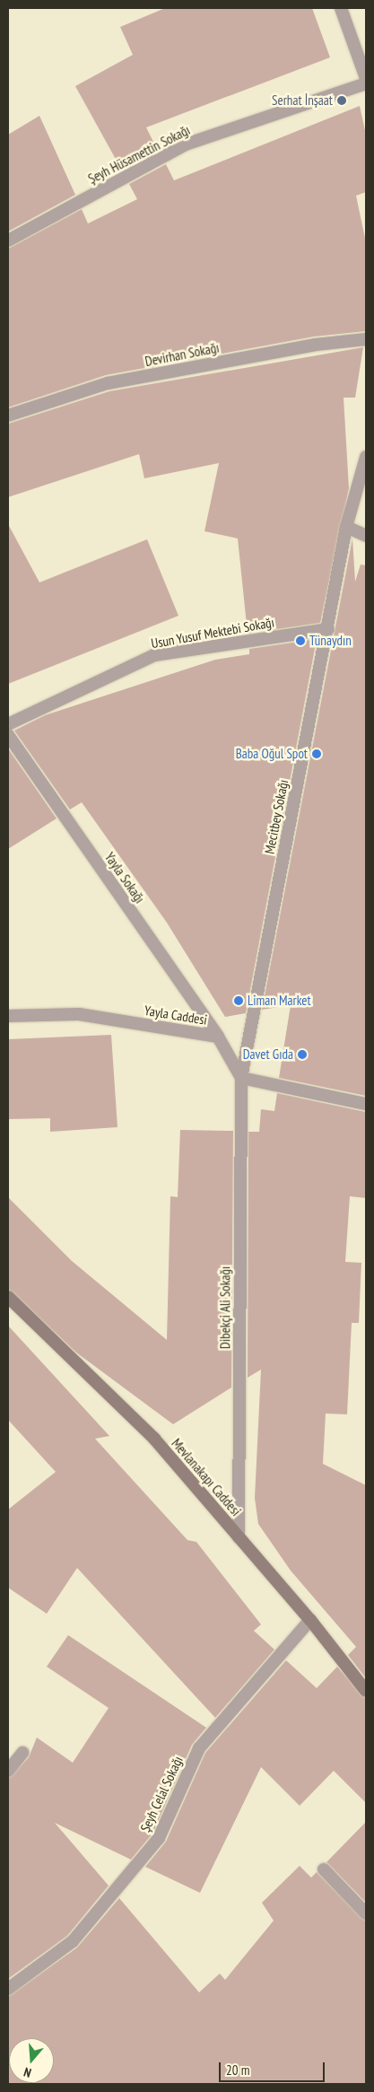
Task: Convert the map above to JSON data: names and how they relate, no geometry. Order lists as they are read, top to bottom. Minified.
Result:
{"streets":{"main road":["Mevlanakapı Caddesi"],"street":["Şeyh Hüsamettin Sokağı","Devirhan Sokağı","Usun Yusuf Mektebi Sokağı","Meсitbey Sokağı","Yayla Sokağı","Yayla Caddesi","Dibekçi Ali Sokağı","Şeyh Celal Sokağı"]},"crossings":[["Usun Yusuf Mektebi Sokağı","Meсitbey Sokağı"],["Meсitbey Sokağı","Yayla Caddesi"],["Meсitbey Sokağı","Dibekçi Ali Sokağı"],["Yayla Sokağı","Yayla Caddesi"],["Yayla Caddesi","Dibekçi Ali Sokağı"],["Dibekçi Ali Sokağı","Mevlanakapı Caddesi"],["Mevlanakapı Caddesi","Şeyh Celal Sokağı"]],"places":["Serhat İnşaat","Tünaydın","Baba Oğul Spot","Liman Market","Davet Gıda"],"scale_bar":"20 m","north":"bottom"}
